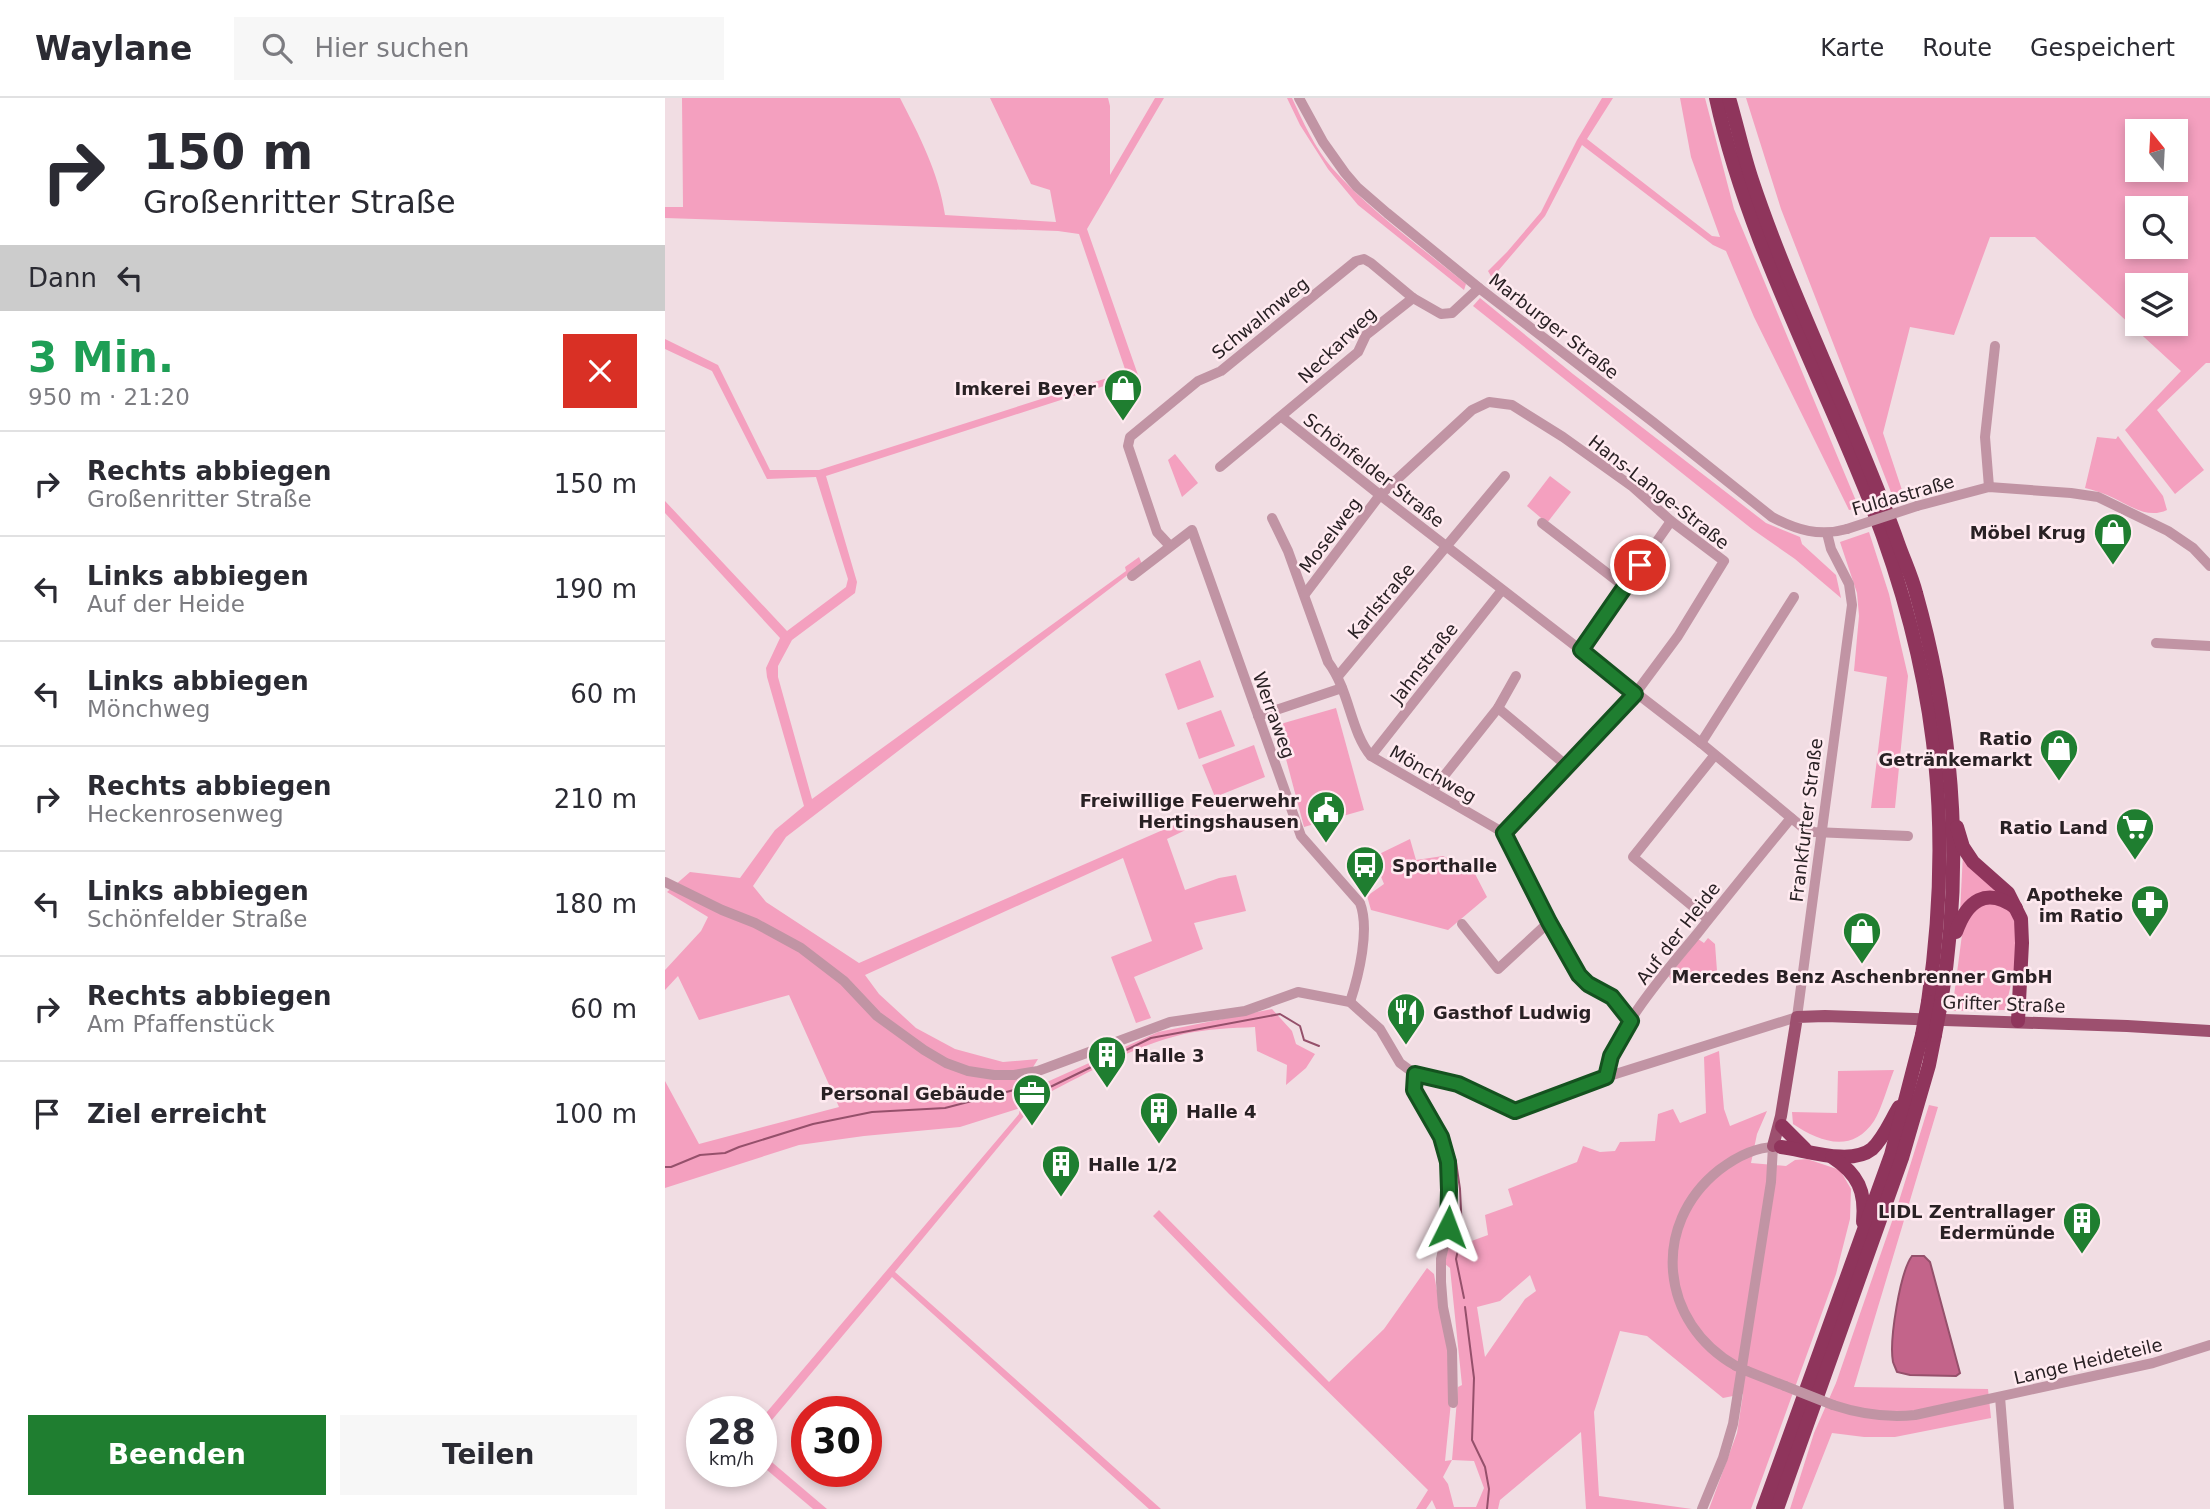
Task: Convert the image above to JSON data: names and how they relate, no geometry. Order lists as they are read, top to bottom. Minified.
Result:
{"streets":{"main road":["Frankfurter Straße","Grifter Straße"],"street":["Schwalmweg","Marburger Straße","Neckarweg","Schönfelder Straße","Hans-Lange-Straße","Fuldastraße","Moselweg","Karlstraße","Jahnstraße","Werraweg","Mönchweg","Auf der Heide","Lange Heideteile"]},"crossings":[["Schwalmweg","Neckarweg"],["Schwalmweg","Werraweg"],["Marburger Straße","Fuldastraße"],["Marburger Straße","Frankfurter Straße"],["Neckarweg","Schönfelder Straße"],["Schönfelder Straße","Hans-Lange-Straße"],["Schönfelder Straße","Moselweg"],["Schönfelder Straße","Karlstraße"],["Schönfelder Straße","Jahnstraße"],["Schönfelder Straße","Frankfurter Straße"],["Schönfelder Straße","Auf der Heide"],["Hans-Lange-Straße","Moselweg"],["Fuldastraße","Frankfurter Straße"],["Moselweg","Mönchweg"],["Karlstraße","Mönchweg"],["Jahnstraße","Mönchweg"],["Frankfurter Straße","Grifter Straße"]],"places":{"shop":["Imkerei Beyer","Möbel Krug","Ratio Getränkemarkt","Mercedes Benz Aschenbrenner GmbH"],"public building":["Freiwillige Feuerwehr Hertingshausen"],"supermarket":["Ratio Land"],"bus stop":["Sporthalle"],"pharmacy":["Apotheke im Ratio"],"restaurant":["Gasthof Ludwig"],"building":["Halle 3","Halle 4","Halle 1/2","LIDL Zentrallager Edermünde"],"office":["Personal Gebäude"]},"north":"top","page":{"header":"Waylane","search":"Hier suchen","nav":["Karte","Route","Gespeichert"],"turn":["150 m","Großenritter Straße"],"then":"Dann","heading":["3 Min.","950 m · 21:20"],"list":[{"name":"Rechts abbiegen","note":"Großenritter Straße","value":"150 m"},{"name":"Links abbiegen","note":"Auf der Heide","value":"190 m"},{"name":"Links abbiegen","note":"Mönchweg","value":"60 m"},{"name":"Rechts abbiegen","note":"Heckenrosenweg","value":"210 m"},{"name":"Links abbiegen","note":"Schönfelder Straße","value":"180 m"},{"name":"Rechts abbiegen","note":"Am Pfaffenstück","value":"60 m"},{"name":"Ziel erreicht","value":"100 m"}],"speed":"28 km/h","limit":"30","buttons":["Beenden","Teilen"]}}
